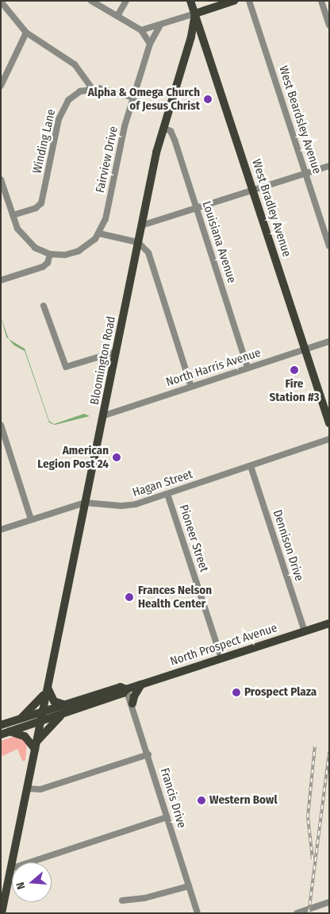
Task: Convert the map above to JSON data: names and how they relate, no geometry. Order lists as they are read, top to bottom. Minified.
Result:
{"streets":{"main road":["West Bradley Avenue","Bloomington Road","North Prospect Avenue"],"street":["West Beardsley Avenue","Winding Lane","Fairview Drive","Louisiana Avenue","North Harris Avenue","Hagan Street","Pioneer Street","Dennison Drive","Francis Drive"]},"crossings":[["Winding Lane","Fairview Drive"],["West Bradley Avenue","Bloomington Road"],["West Bradley Avenue","North Harris Avenue"],["Louisiana Avenue","Bloomington Road"],["Louisiana Avenue","North Harris Avenue"],["Bloomington Road","North Harris Avenue"],["Bloomington Road","Hagan Street"],["Bloomington Road","North Prospect Avenue"],["Hagan Street","Pioneer Street"],["Hagan Street","Dennison Drive"],["Pioneer Street","North Prospect Avenue"],["Dennison Drive","North Prospect Avenue"],["North Prospect Avenue","Francis Drive"]],"places":["Alpha & Omega Church of Jesus Christ","Fire Station #3","American Legion Post 24","Frances Nelson Health Center","Prospect Plaza","Western Bowl"],"north":"left"}
